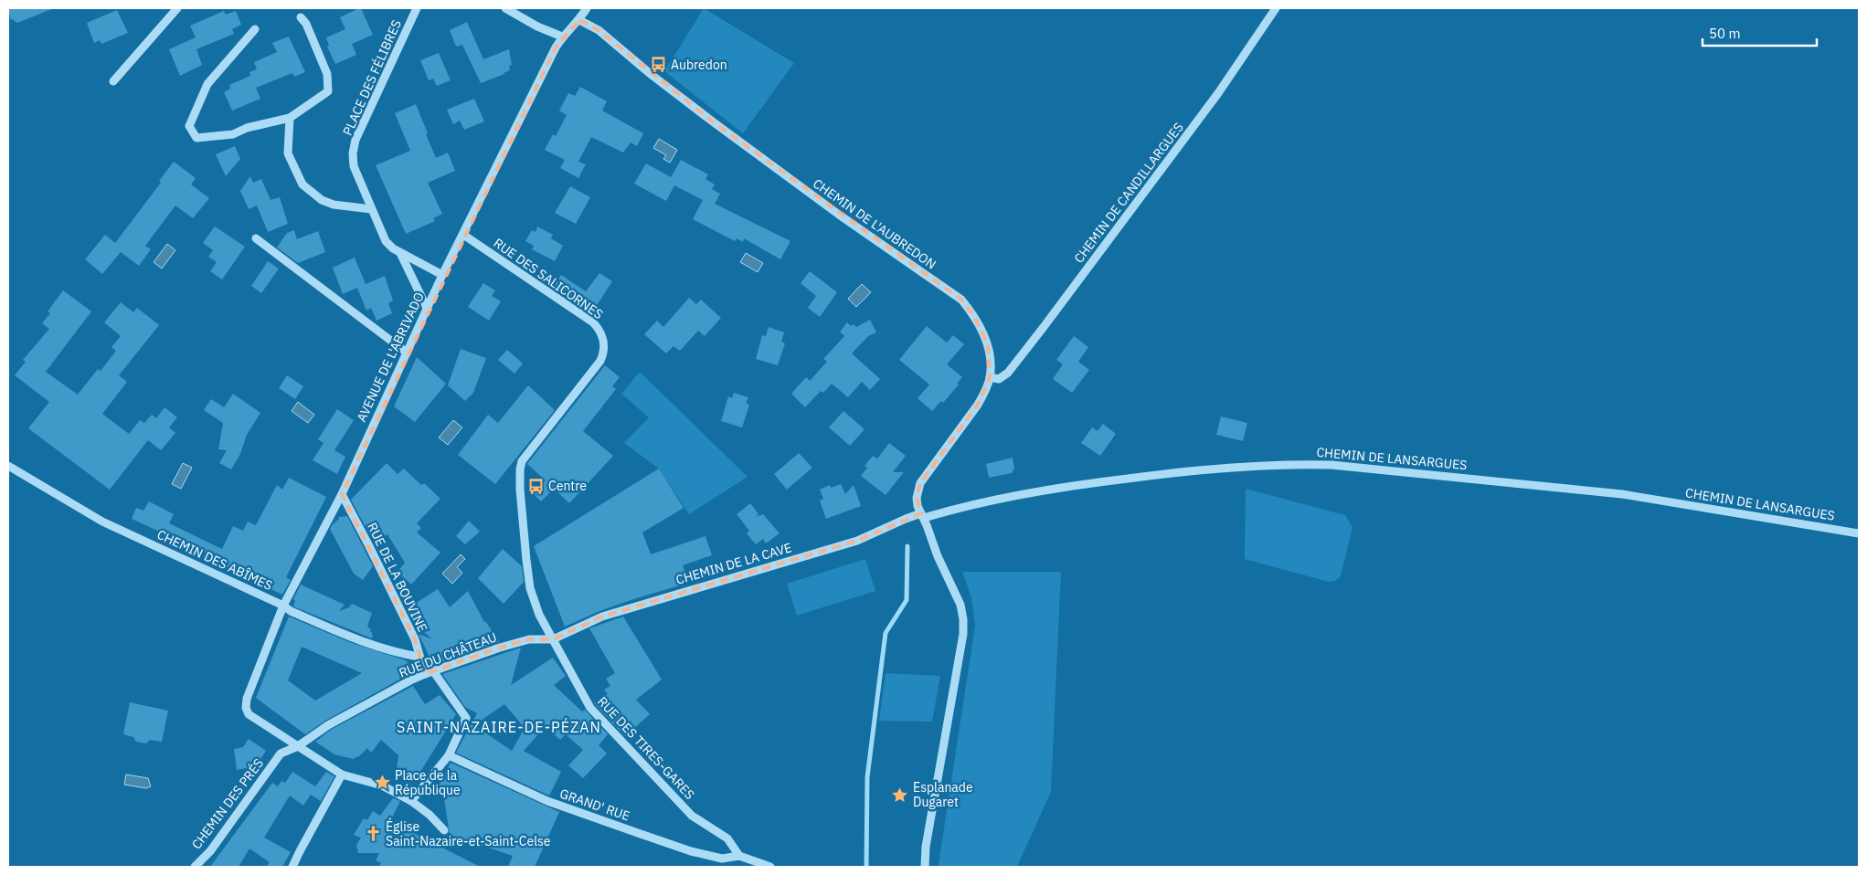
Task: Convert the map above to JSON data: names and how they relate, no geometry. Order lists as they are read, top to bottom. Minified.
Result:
{"streets":{"street":["PLACE DES FÉLIBRES","CHEMIN DE CANDILLARGUES","CHEMIN DE L'AUBREDON","RUE DES SALICORNES","AVENUE DE L'ABRIVADO","CHEMIN DE LANSARGUES","CHEMIN DES ABÎMES","CHEMIN DE LA CAVE","RUE DE LA BOUVINE","RUE DU CHÂTEAU","RUE DES TIRES-GARES","CHEMIN DES PRÉS","GRAND' RUE"]},"crossings":[["PLACE DES FÉLIBRES","AVENUE DE L'ABRIVADO"],["CHEMIN DE CANDILLARGUES","CHEMIN DE L'AUBREDON"],["CHEMIN DE L'AUBREDON","AVENUE DE L'ABRIVADO"],["CHEMIN DE L'AUBREDON","CHEMIN DE LANSARGUES"],["CHEMIN DE L'AUBREDON","CHEMIN DE LA CAVE"],["RUE DES SALICORNES","AVENUE DE L'ABRIVADO"],["RUE DES SALICORNES","RUE DES TIRES-GARES"],["AVENUE DE L'ABRIVADO","CHEMIN DES ABÎMES"],["AVENUE DE L'ABRIVADO","RUE DE LA BOUVINE"],["AVENUE DE L'ABRIVADO","RUE DU CHÂTEAU"],["AVENUE DE L'ABRIVADO","CHEMIN DES PRÉS"],["CHEMIN DE LANSARGUES","CHEMIN DE LA CAVE"],["CHEMIN DES ABÎMES","RUE DE LA BOUVINE"],["CHEMIN DE LA CAVE","RUE DU CHÂTEAU"],["CHEMIN DE LA CAVE","RUE DES TIRES-GARES"],["RUE DE LA BOUVINE","RUE DU CHÂTEAU"],["RUE DU CHÂTEAU","RUE DES TIRES-GARES"],["RUE DU CHÂTEAU","CHEMIN DES PRÉS"],["RUE DES TIRES-GARES","GRAND' RUE"]],"districts":["SAINT-NAZAIRE-DE-PÉZAN"],"places":{"bus stop":["Aubredon","Centre"],"place":["Place de la République","Esplanade Dugaret"],"church":["Église Saint-Nazaire-et-Saint-Celse"]},"scale_bar":"50 m"}
